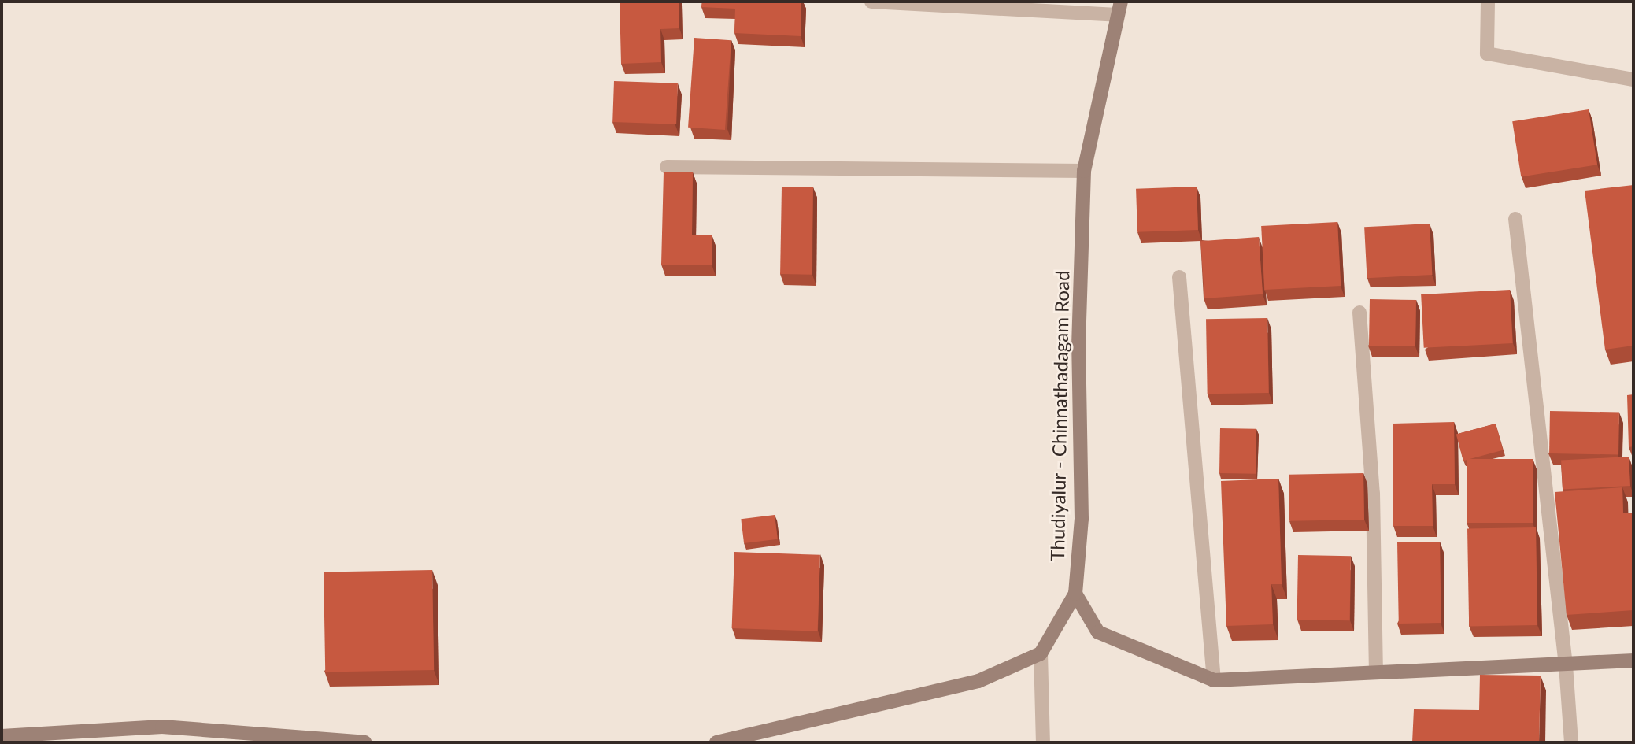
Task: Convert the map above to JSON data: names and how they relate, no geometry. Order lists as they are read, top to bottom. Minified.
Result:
{"streets":{"main road":["Thudiyalur - Chinnathadagam Road"]}}
